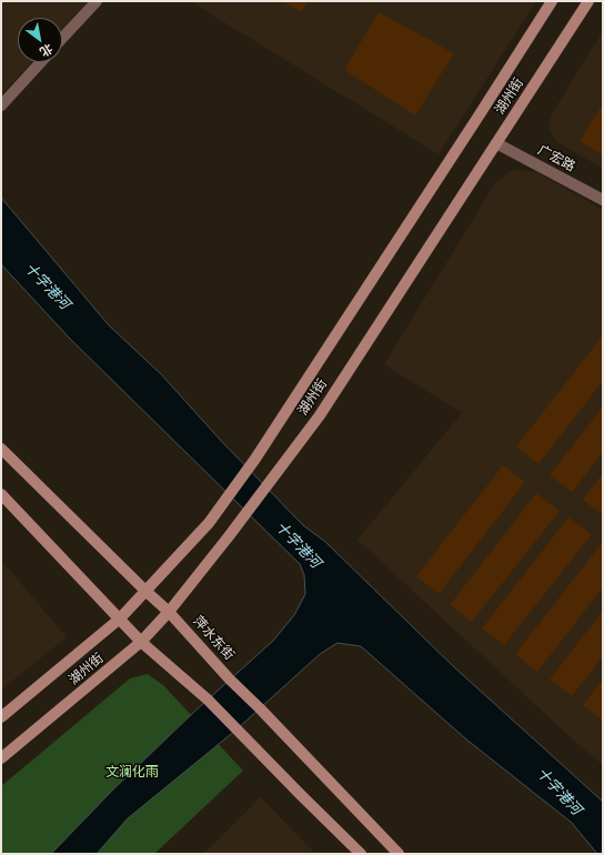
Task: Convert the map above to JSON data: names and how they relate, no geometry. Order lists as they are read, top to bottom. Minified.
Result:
{"streets":{"main road":["湖州街","萍水东街"],"street":["广宏路"]},"crossings":[["湖州街","广宏路"],["湖州街","萍水东街"]],"water":["十字港河"],"parks":["文澜化雨"],"north":"bottom right"}
